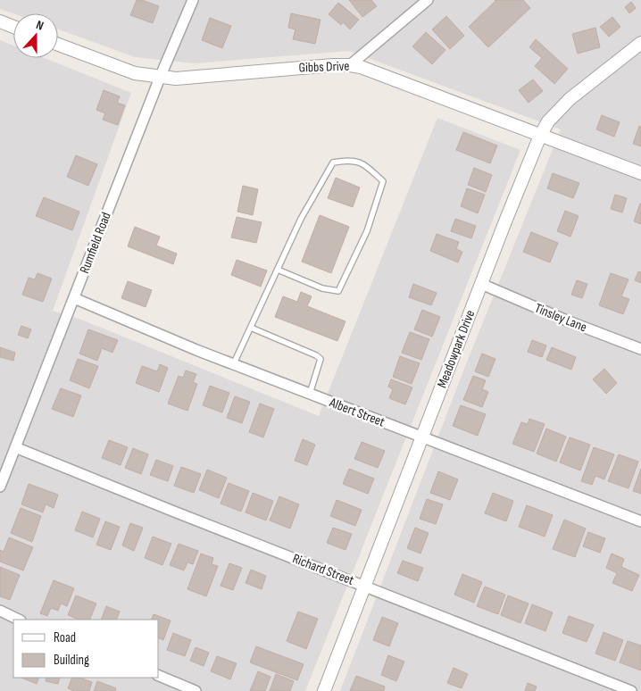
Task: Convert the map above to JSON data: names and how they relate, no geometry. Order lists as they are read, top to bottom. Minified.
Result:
{"streets":{"street":["Gibbs Drive","Rumfield Road","Tinsley Lane","Meadowpark Drive","Albert Street","Richard Street"]},"crossings":[["Gibbs Drive","Rumfield Road"],["Gibbs Drive","Meadowpark Drive"],["Rumfield Road","Albert Street"],["Rumfield Road","Richard Street"],["Tinsley Lane","Meadowpark Drive"],["Meadowpark Drive","Albert Street"],["Meadowpark Drive","Richard Street"]],"legend":["Road","Building"],"north":"top"}
